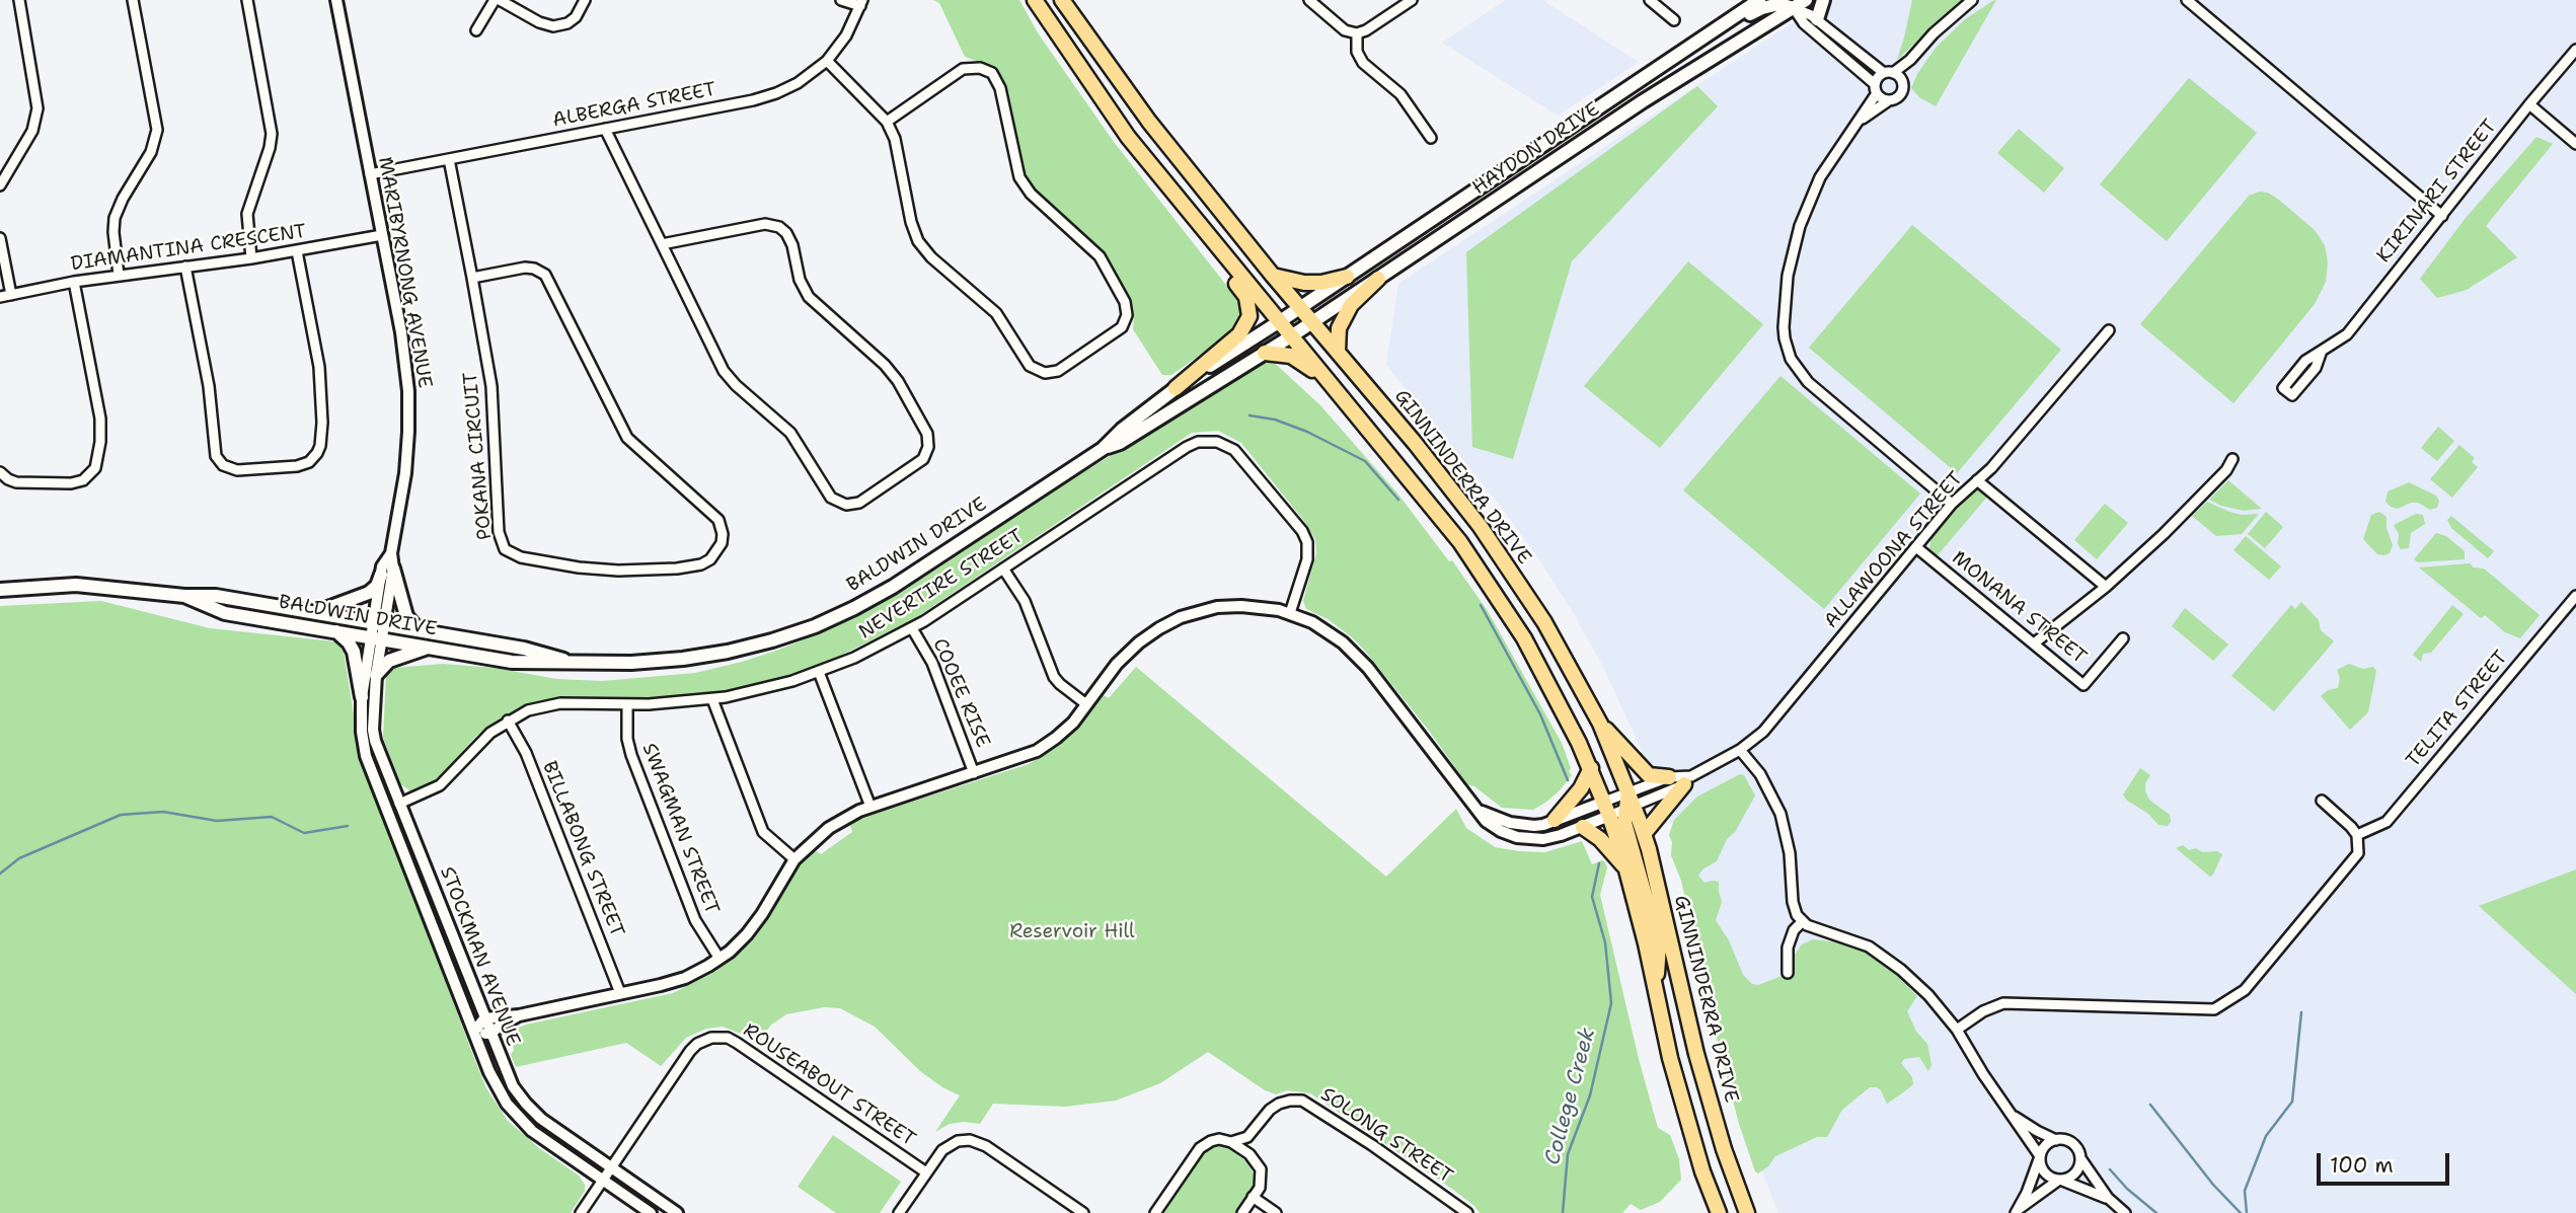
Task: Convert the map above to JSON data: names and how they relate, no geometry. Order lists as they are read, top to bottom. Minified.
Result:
{"streets":{"main road":["HAYDON DRIVE","GINNINDERRA DRIVE","BALDWIN DRIVE"],"street":["ALBERGA STREET","KIRINARI STREET","DIAMANTINA CRESCENT","MARIBYRNONG AVENUE","POKANA CIRCUIT","ALLAWOONA STREET","NEVERTIRE STREET","MONANA STREET","COOEE RISE","TELITA STREET","SWAGMAN STREET","BILLABONG STREET","STOCKMAN AVENUE","ROUSEABOUT STREET","SOLONG STREET"]},"crossings":[["ALBERGA STREET","MARIBYRNONG AVENUE"],["ALBERGA STREET","POKANA CIRCUIT"],["HAYDON DRIVE","GINNINDERRA DRIVE"],["HAYDON DRIVE","BALDWIN DRIVE"],["DIAMANTINA CRESCENT","MARIBYRNONG AVENUE"],["MARIBYRNONG AVENUE","BALDWIN DRIVE"],["MARIBYRNONG AVENUE","STOCKMAN AVENUE"],["GINNINDERRA DRIVE","ALLAWOONA STREET"],["BALDWIN DRIVE","STOCKMAN AVENUE"],["ALLAWOONA STREET","MONANA STREET"],["NEVERTIRE STREET","COOEE RISE"],["NEVERTIRE STREET","SWAGMAN STREET"],["NEVERTIRE STREET","BILLABONG STREET"],["NEVERTIRE STREET","STOCKMAN AVENUE"],["STOCKMAN AVENUE","ROUSEABOUT STREET"]],"water":["College Creek"],"parks":["Reservoir Hill"],"scale_bar":"100 m"}
